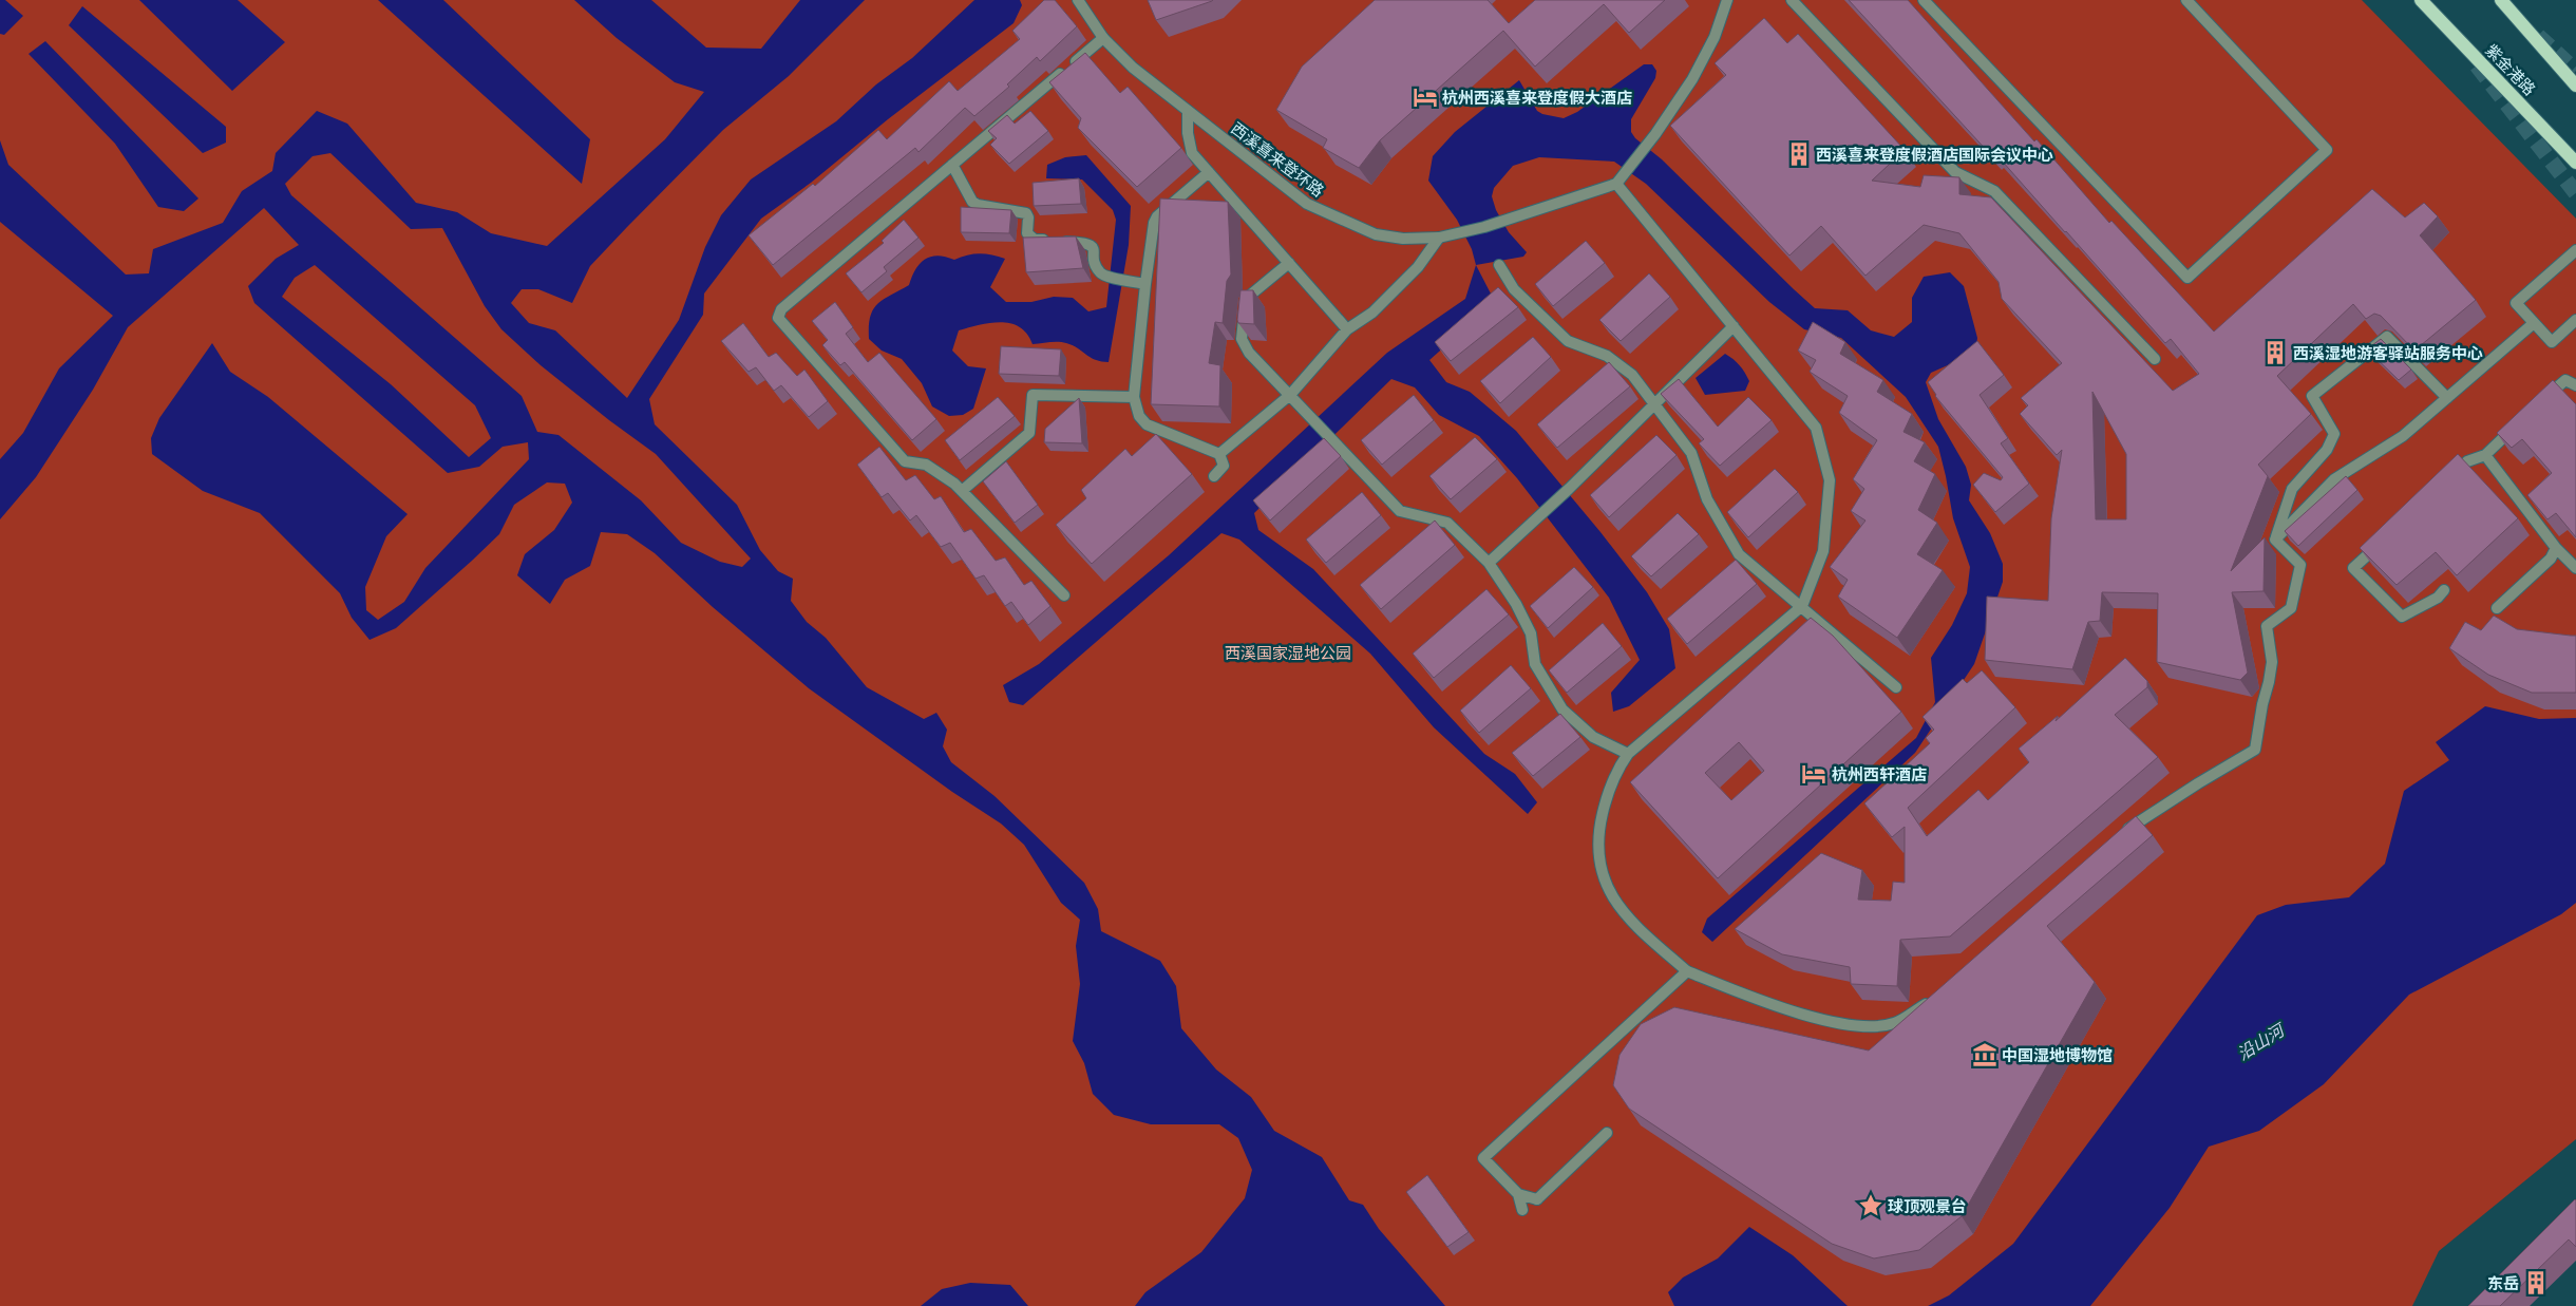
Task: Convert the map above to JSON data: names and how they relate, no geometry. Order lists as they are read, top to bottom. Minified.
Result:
{"streets":{"main road":["紫金港路"],"street":["西溪喜来登环路"]},"water":["沿山河"],"parks":["西溪国家湿地公园"],"places":{"hotel":["杭州西溪喜来登度假大酒店","杭州西轩酒店"],"building":["西溪喜来登度假酒店国际会议中心","西溪湿地游客驿站服务中心","东岳"],"museum":["中国湿地博物馆"],"place":["球顶观景台"]}}
